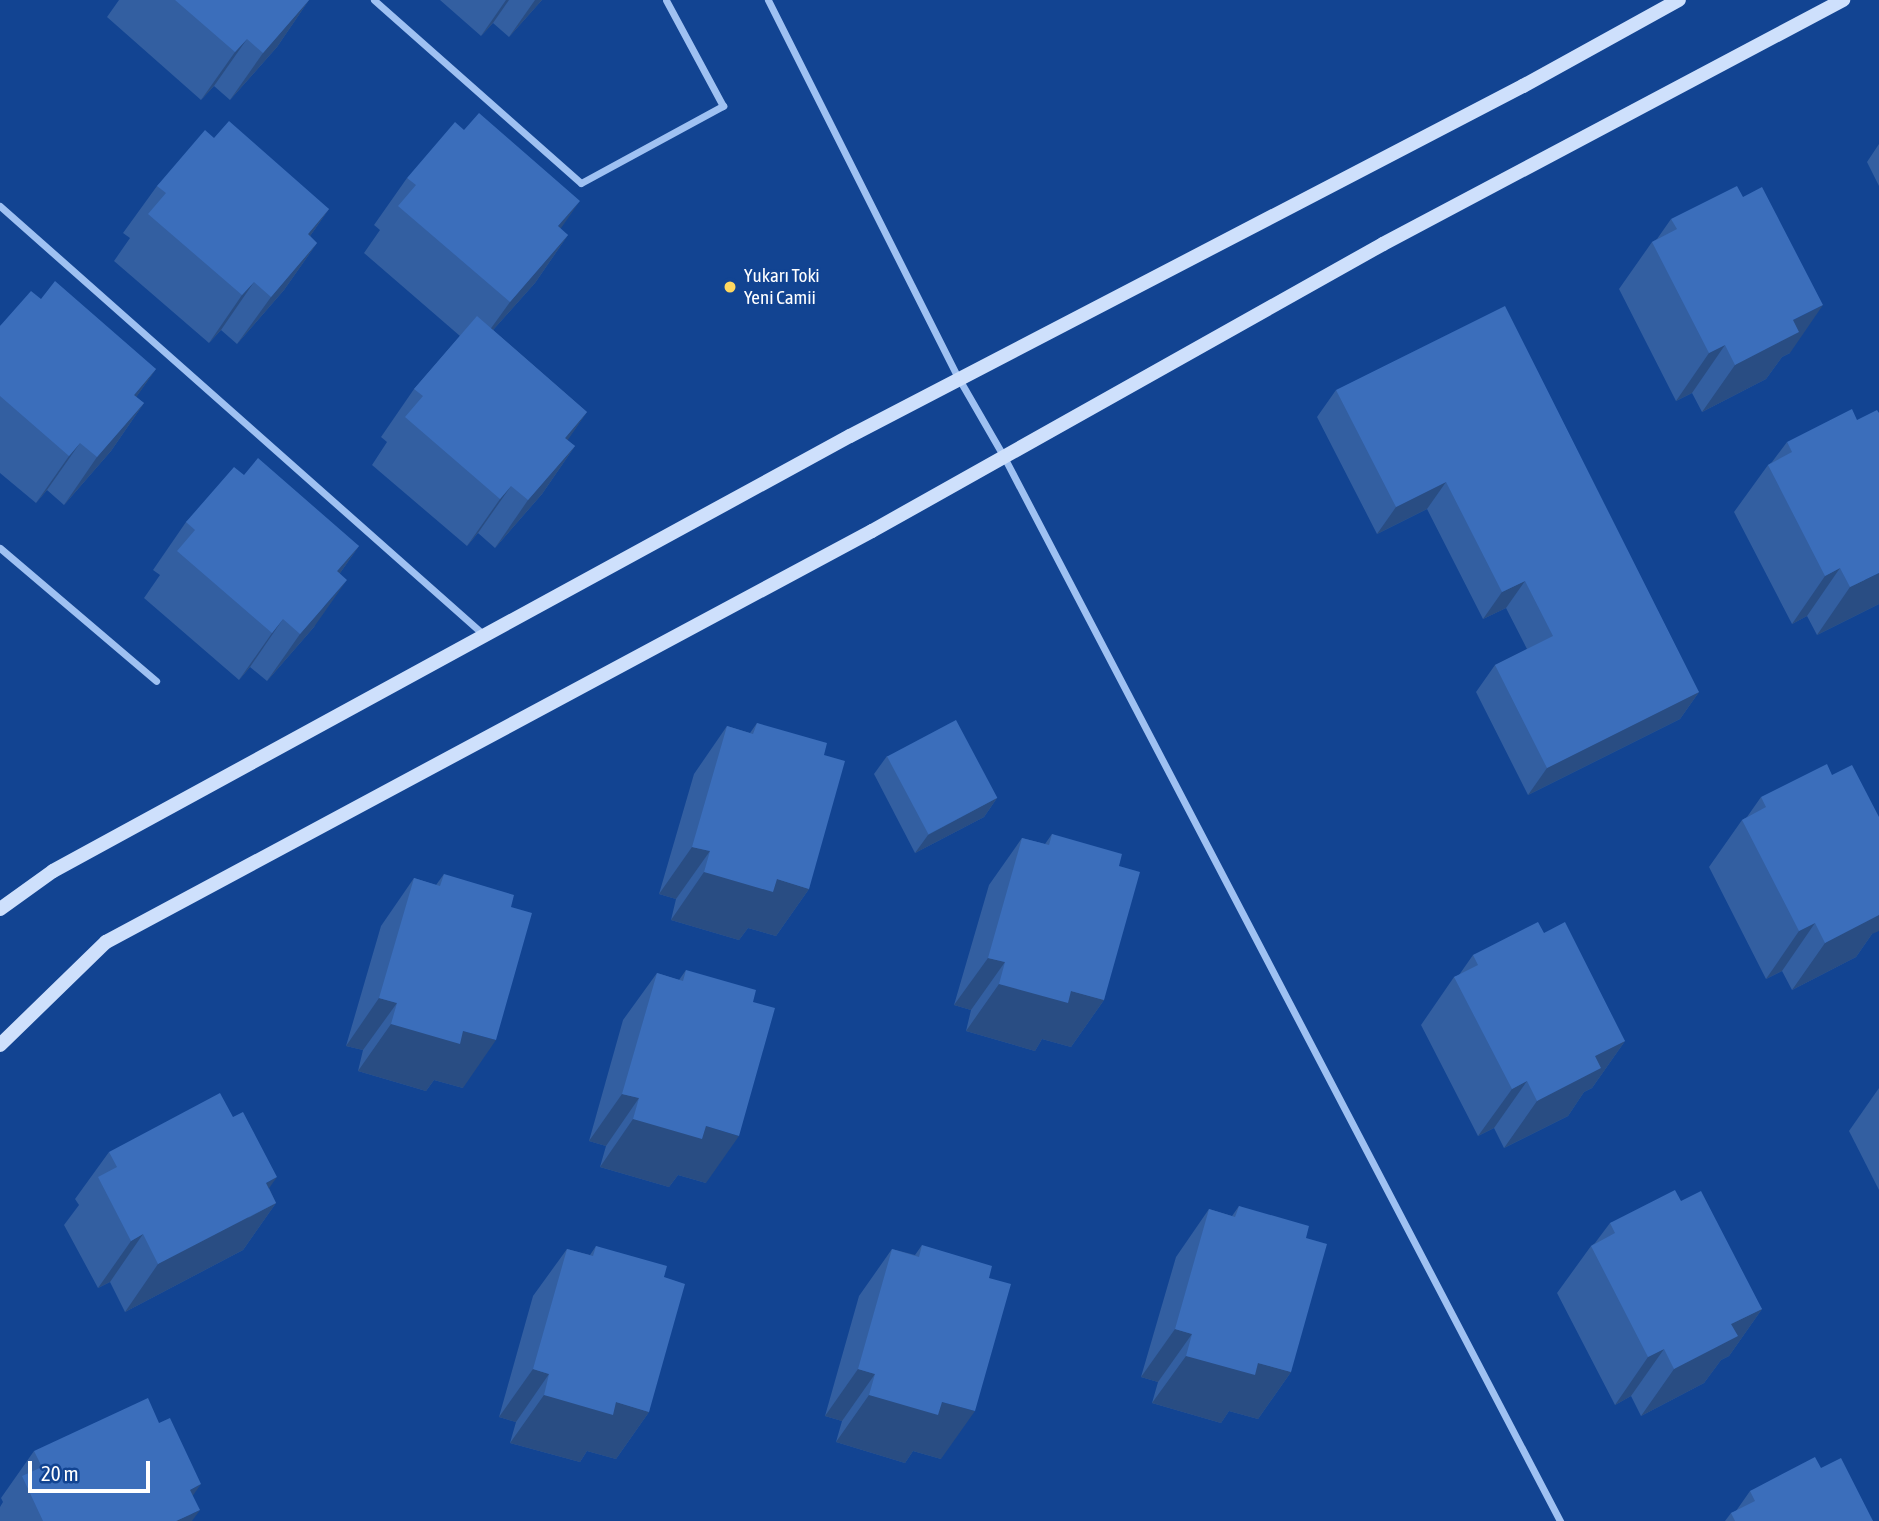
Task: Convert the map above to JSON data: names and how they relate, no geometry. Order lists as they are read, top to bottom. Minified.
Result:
{"places":["Yukarı Toki Yeni Camii"],"scale_bar":"20 m"}
